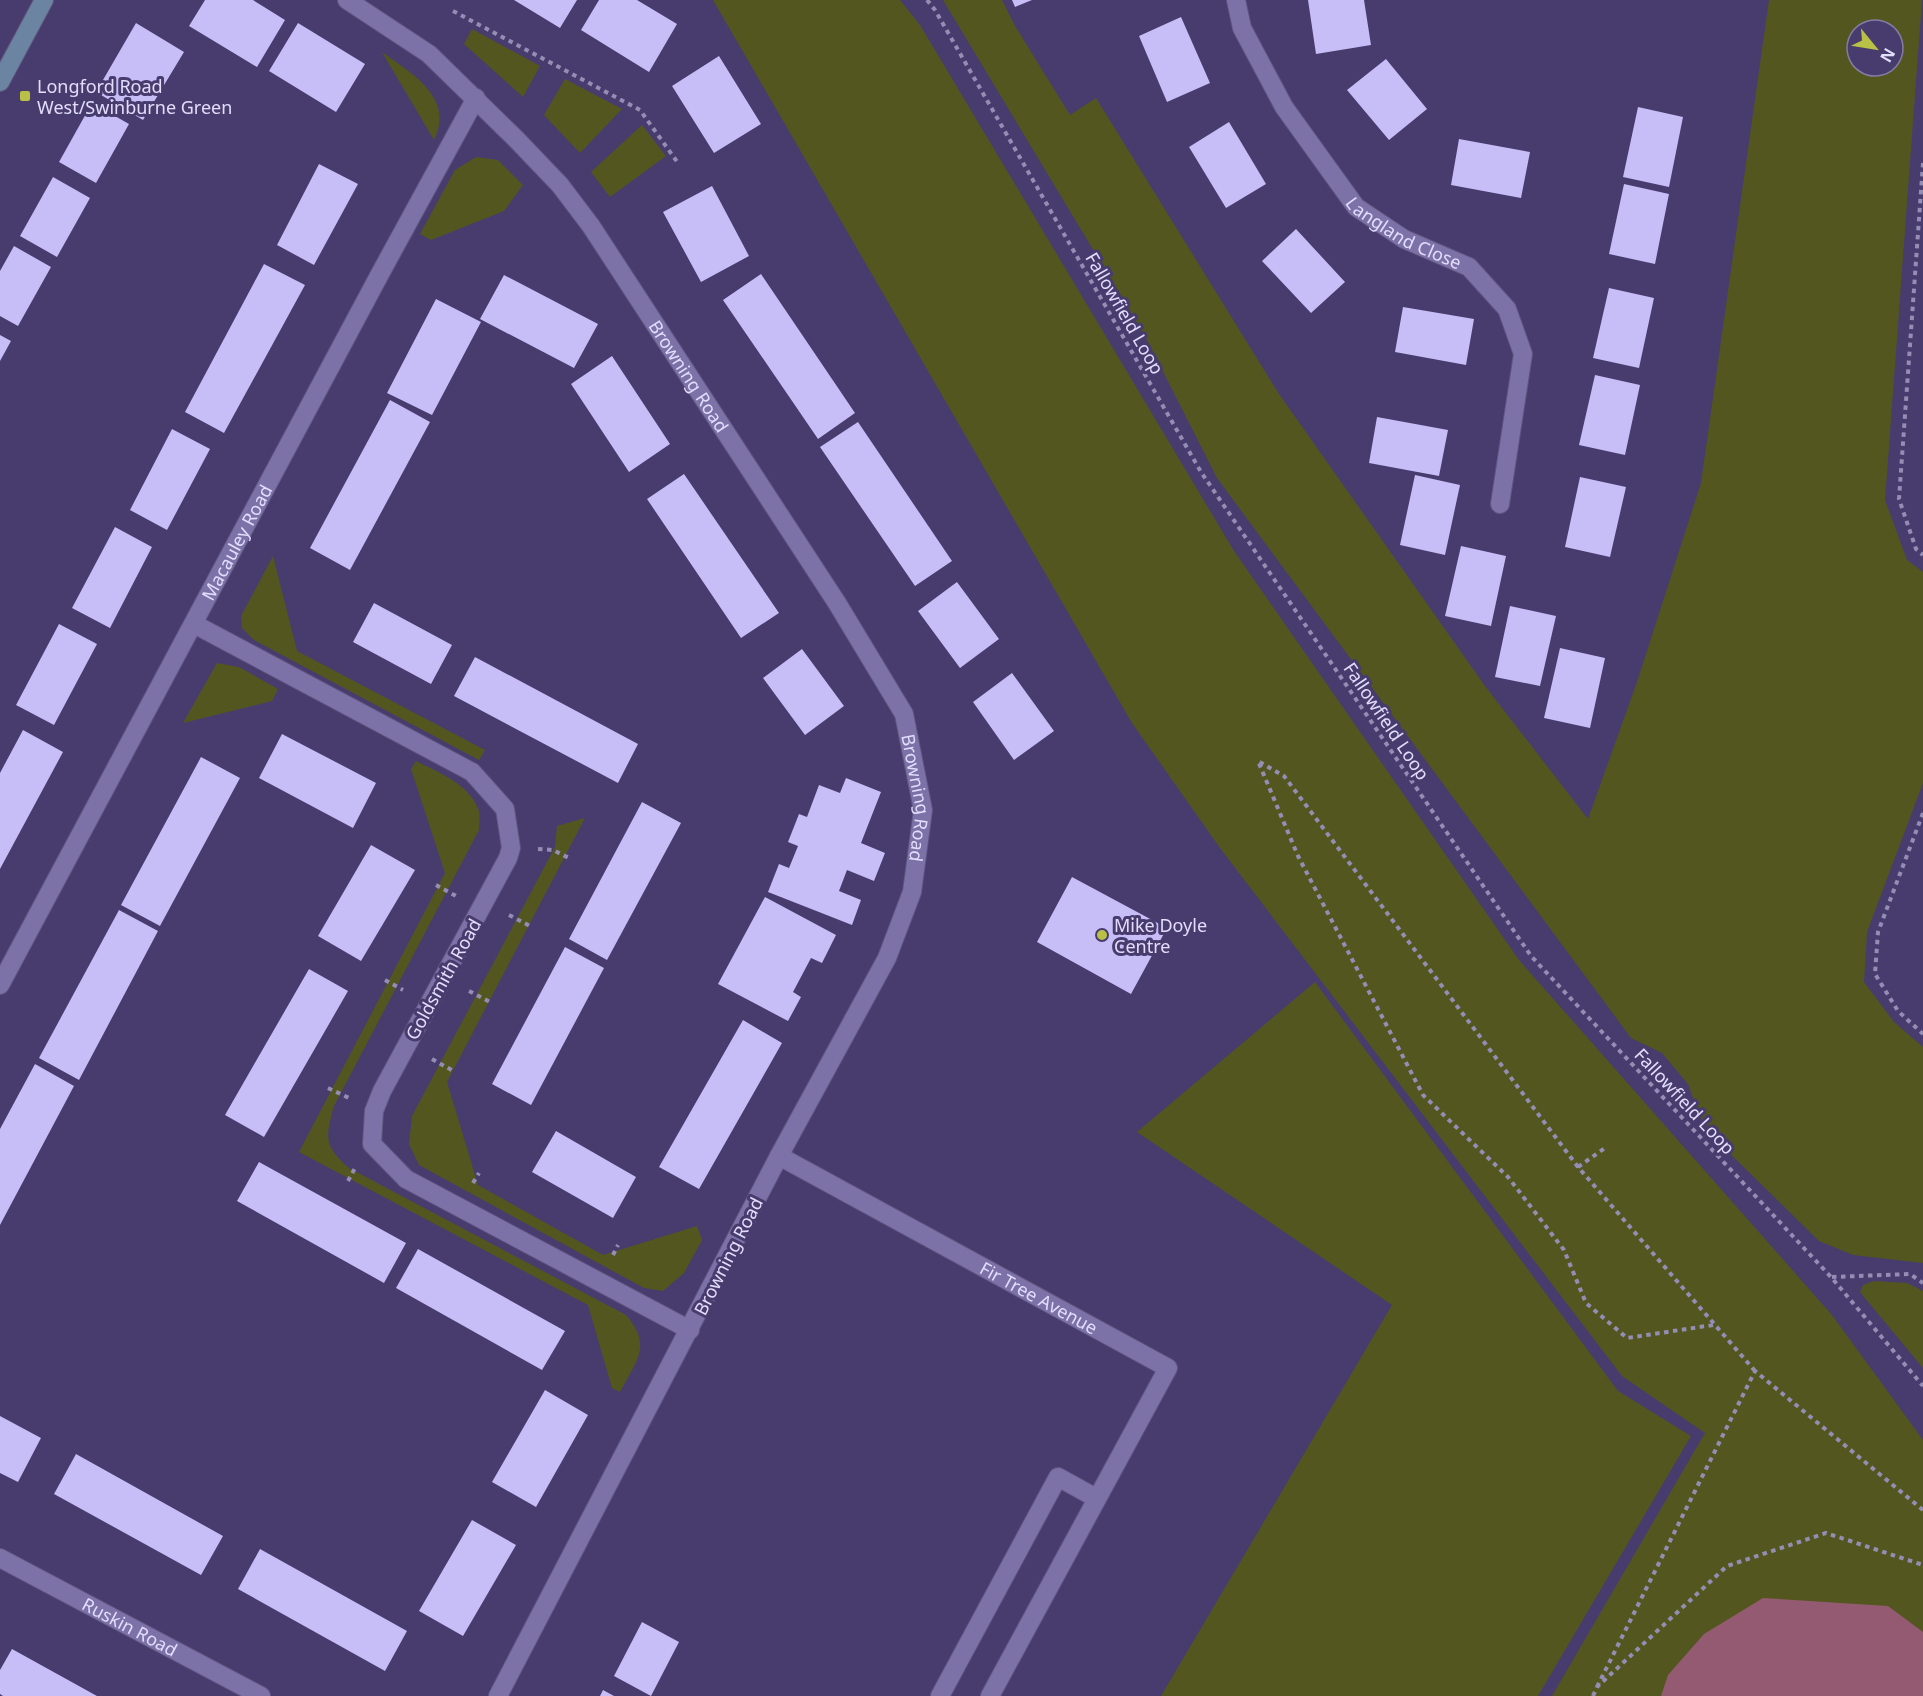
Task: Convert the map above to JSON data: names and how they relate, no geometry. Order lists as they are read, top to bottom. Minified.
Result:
{"streets":{"street":["Langland Close","Browning Road","Macauley Road","Goldsmith Road","Fir Tree Avenue","Ruskin Road"],"path":["Fallowfield Loop"]},"crossings":[["Browning Road","Macauley Road"],["Browning Road","Goldsmith Road"],["Browning Road","Fir Tree Avenue"],["Macauley Road","Goldsmith Road"]],"places":{"transit":["Longford Road West/Swinburne Green"],"other":["Mike Doyle Centre"]},"north":"bottom right"}
